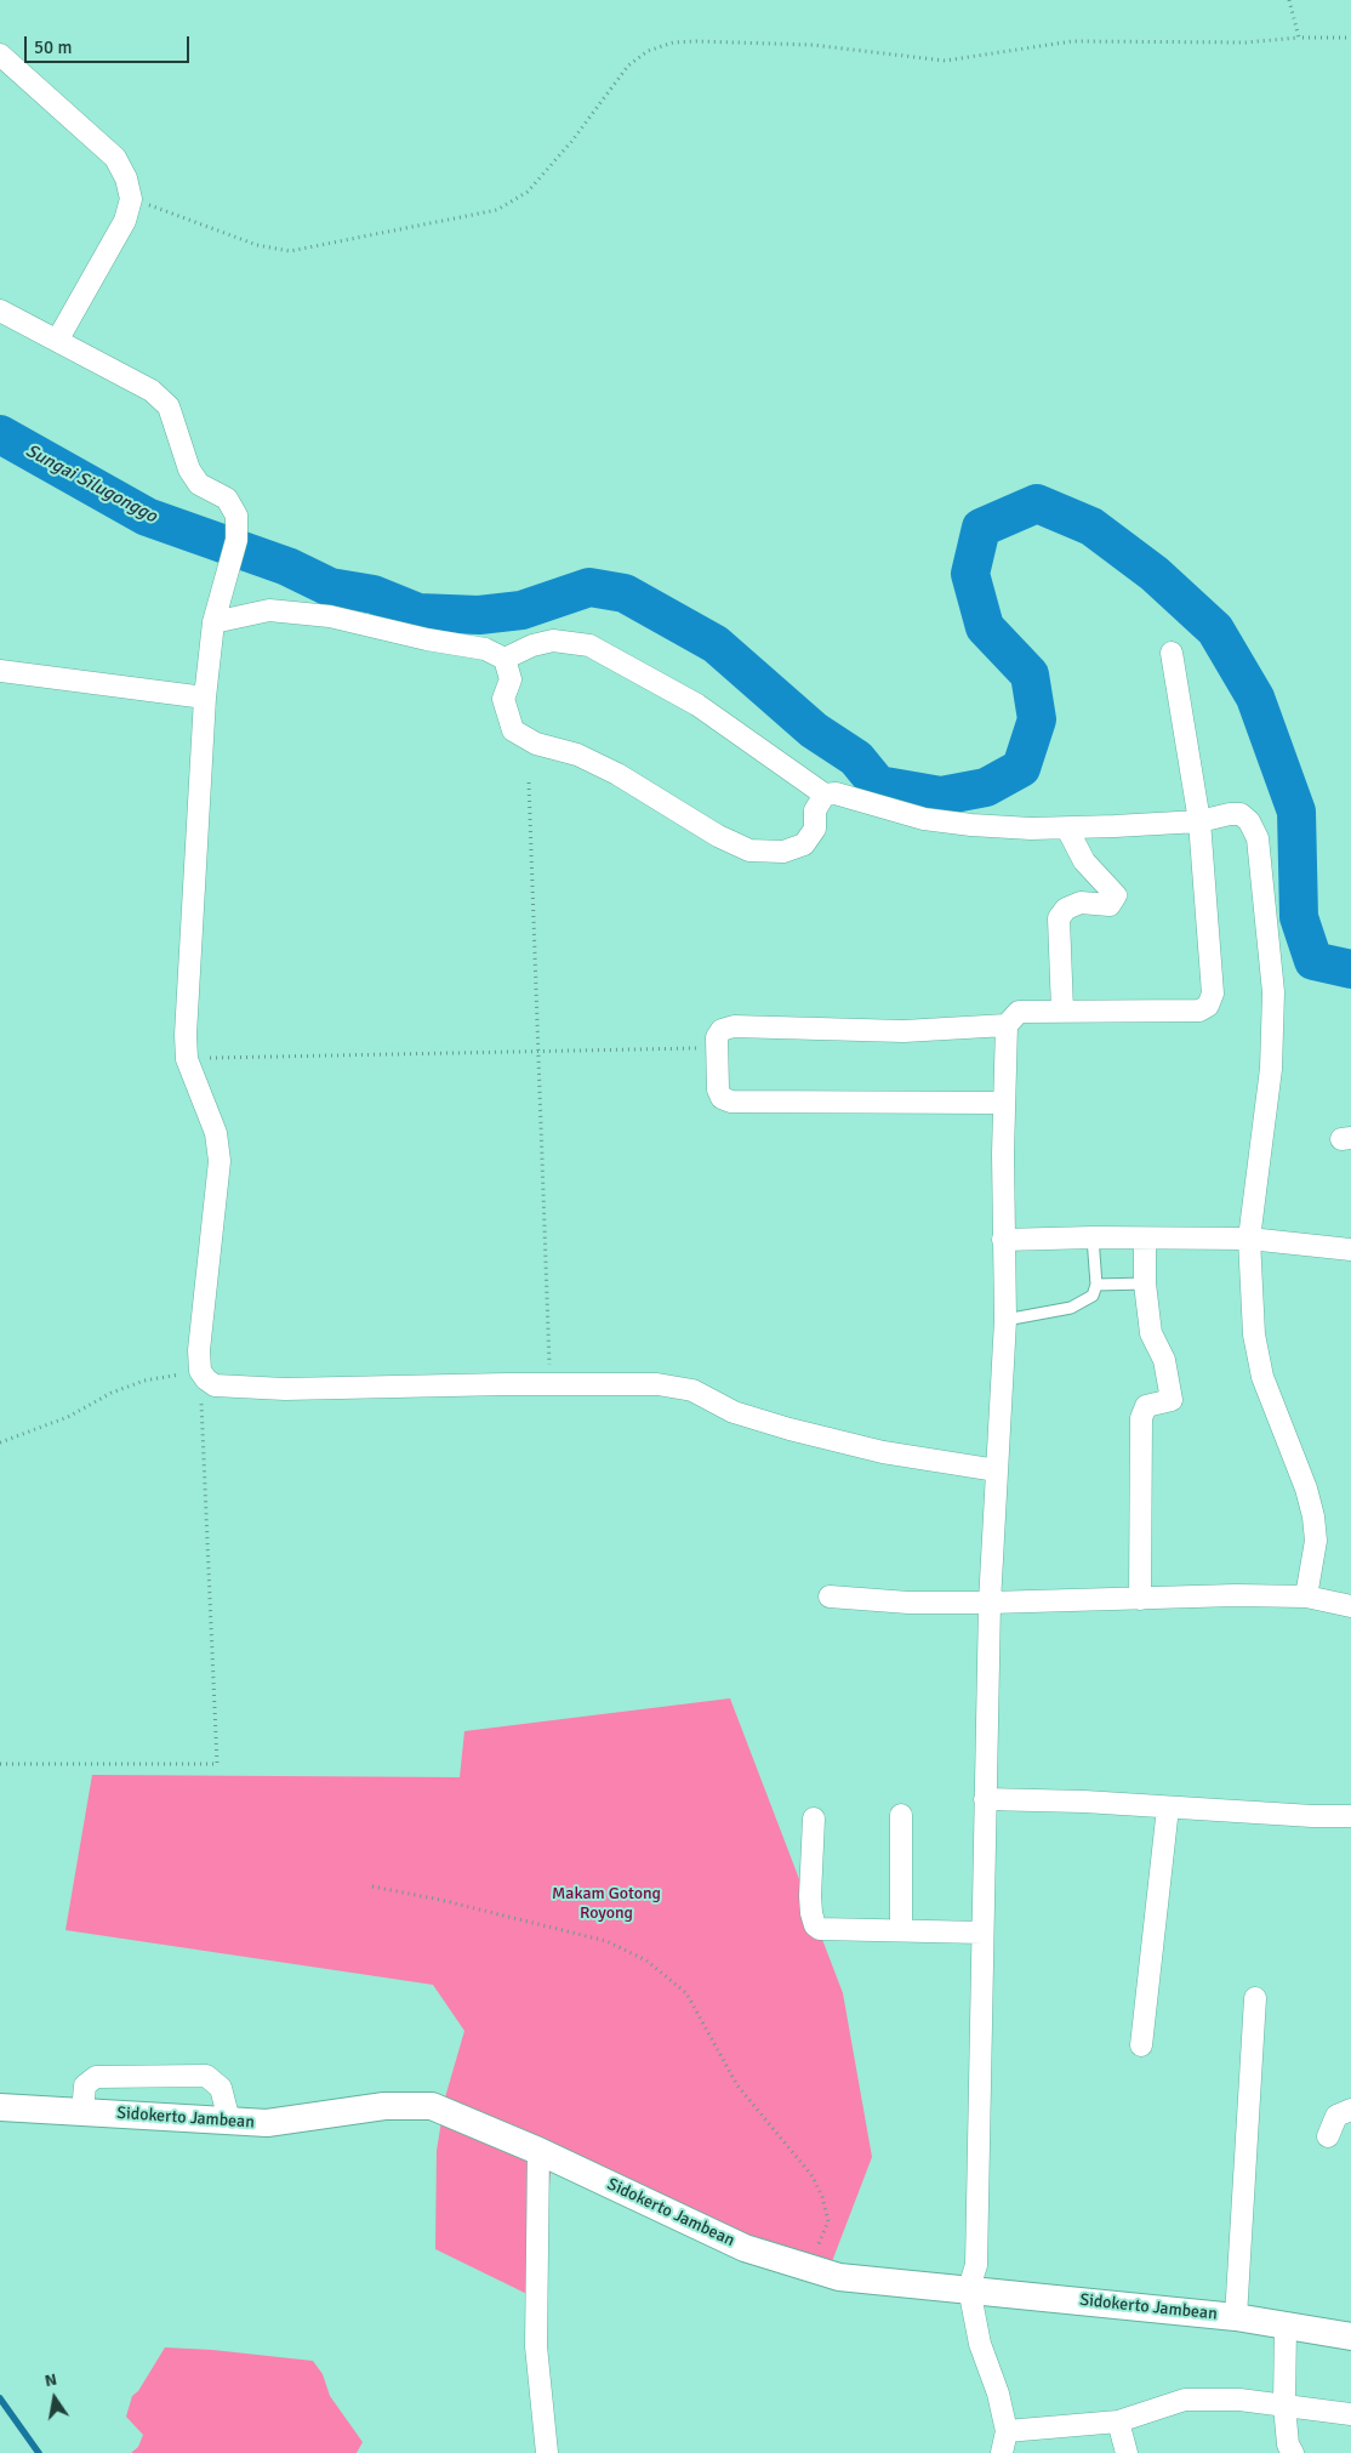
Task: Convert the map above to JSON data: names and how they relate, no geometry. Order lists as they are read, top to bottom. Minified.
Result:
{"streets":{"street":["Sidokerto Jambean"]},"water":["Sungai Silugonggo"],"parks":["Makam Gotong Royong"],"scale_bar":"50 m","north":"top"}
